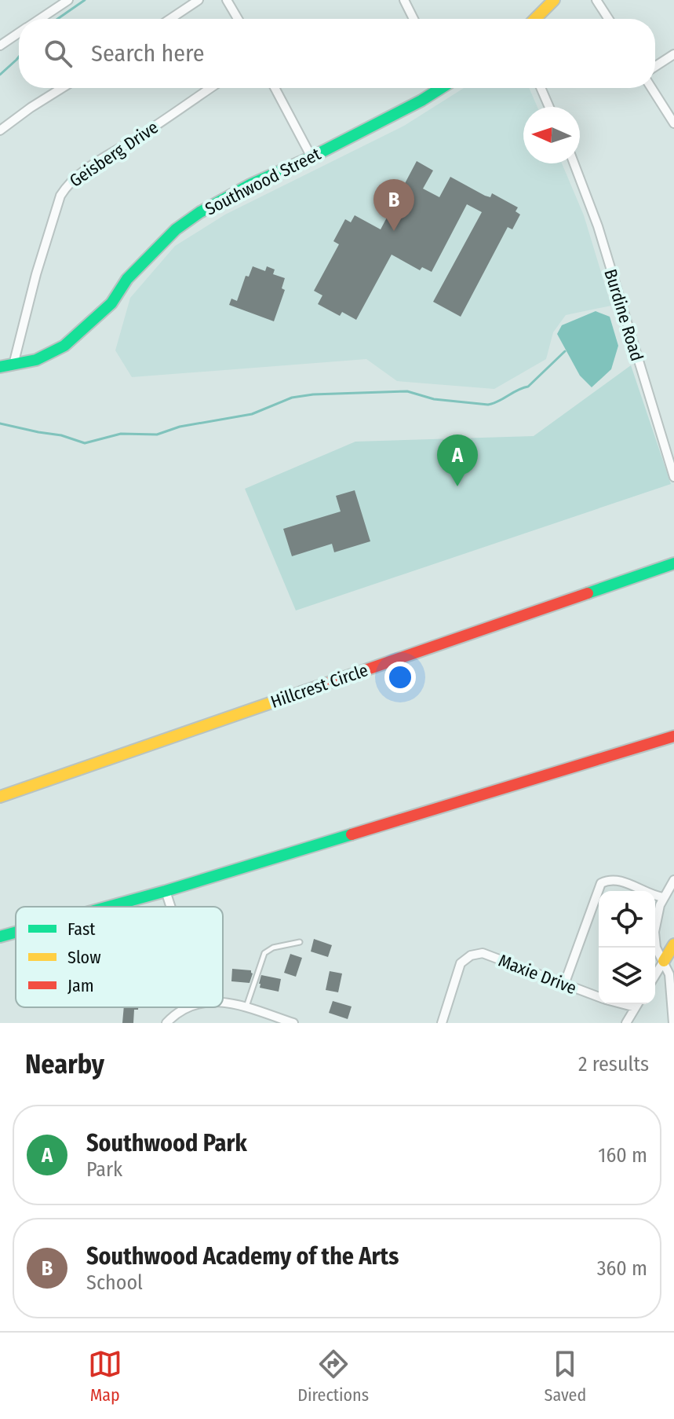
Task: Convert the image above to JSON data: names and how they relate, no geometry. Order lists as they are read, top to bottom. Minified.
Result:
{"streets":{"street":["Geisberg Drive","Southwood Street","Burdine Road","Hillcrest Circle","Maxie Drive"]},"crossings":[["Geisberg Drive","Southwood Street"]],"legend":["Fast","Slow","Jam"],"north":"left","page":{"search":"Search here","pins":["B","A"],"heading":["Nearby","2 results"],"list":[{"mark":"A","name":"Southwood Park","note":"Park","value":"160 m"},{"mark":"B","name":"Southwood Academy of the Arts","note":"School","value":"360 m"}],"nav":["Map","Directions","Saved"]}}
